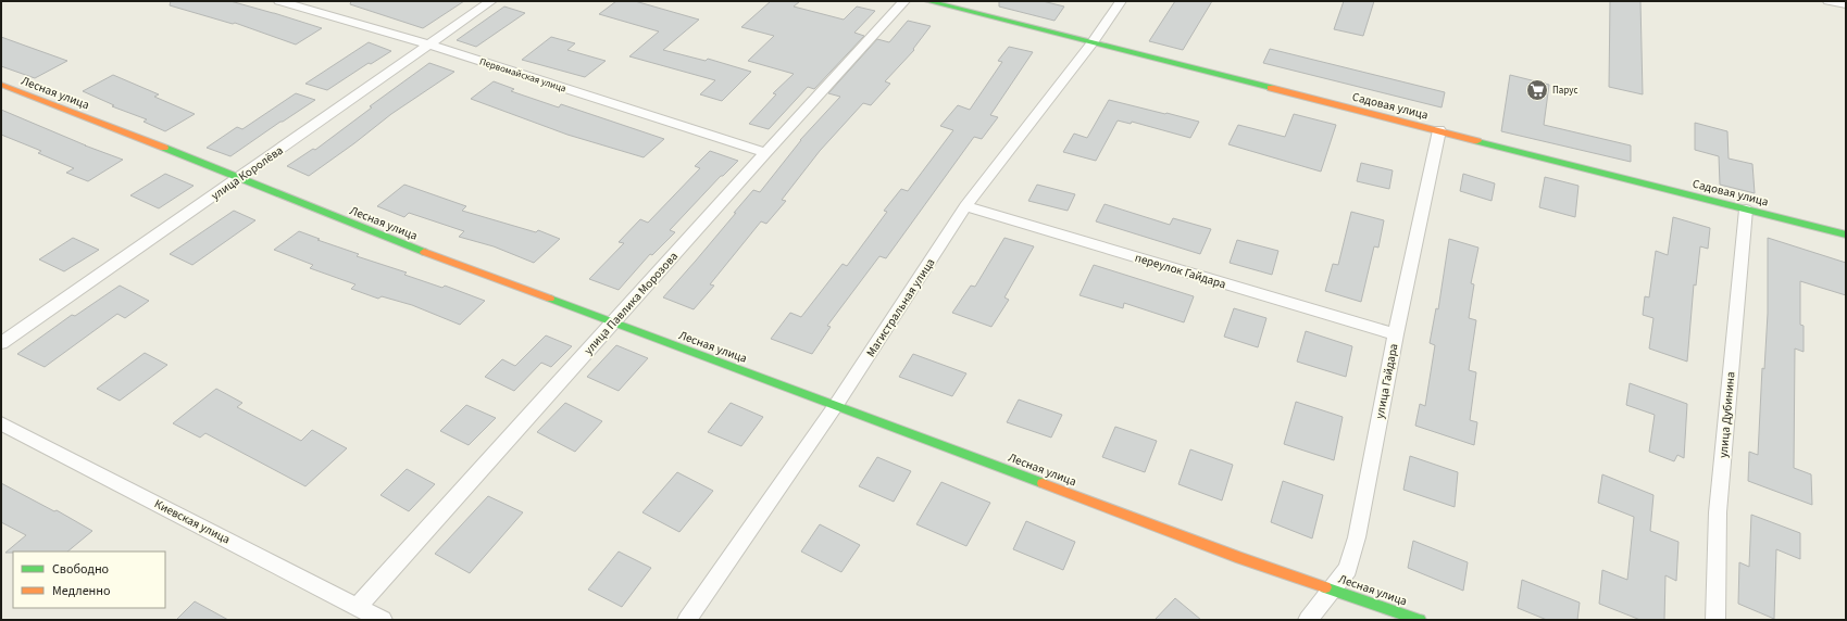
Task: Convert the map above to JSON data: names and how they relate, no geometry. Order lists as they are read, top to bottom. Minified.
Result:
{"streets":{"street":["Первомайская улица","Лесная улица","Садовая улица","улица Королёва","переулок Гайдара","улица Павлика Морозова","Магистральная улица","улица Гайдара","улица Дубинина","Киевская улица"]},"crossings":[["Первомайская улица","улица Королёва"],["Первомайская улица","улица Павлика Морозова"],["Лесная улица","улица Королёва"],["Лесная улица","улица Павлика Морозова"],["Лесная улица","Магистральная улица"],["Лесная улица","улица Гайдара"],["Садовая улица","Магистральная улица"],["Садовая улица","улица Гайдара"],["Садовая улица","улица Дубинина"],["переулок Гайдара","Магистральная улица"],["переулок Гайдара","улица Гайдара"],["улица Павлика Морозова","Киевская улица"]],"places":{"supermarket":["Парус"]},"legend":["Свободно","Медленно"]}
